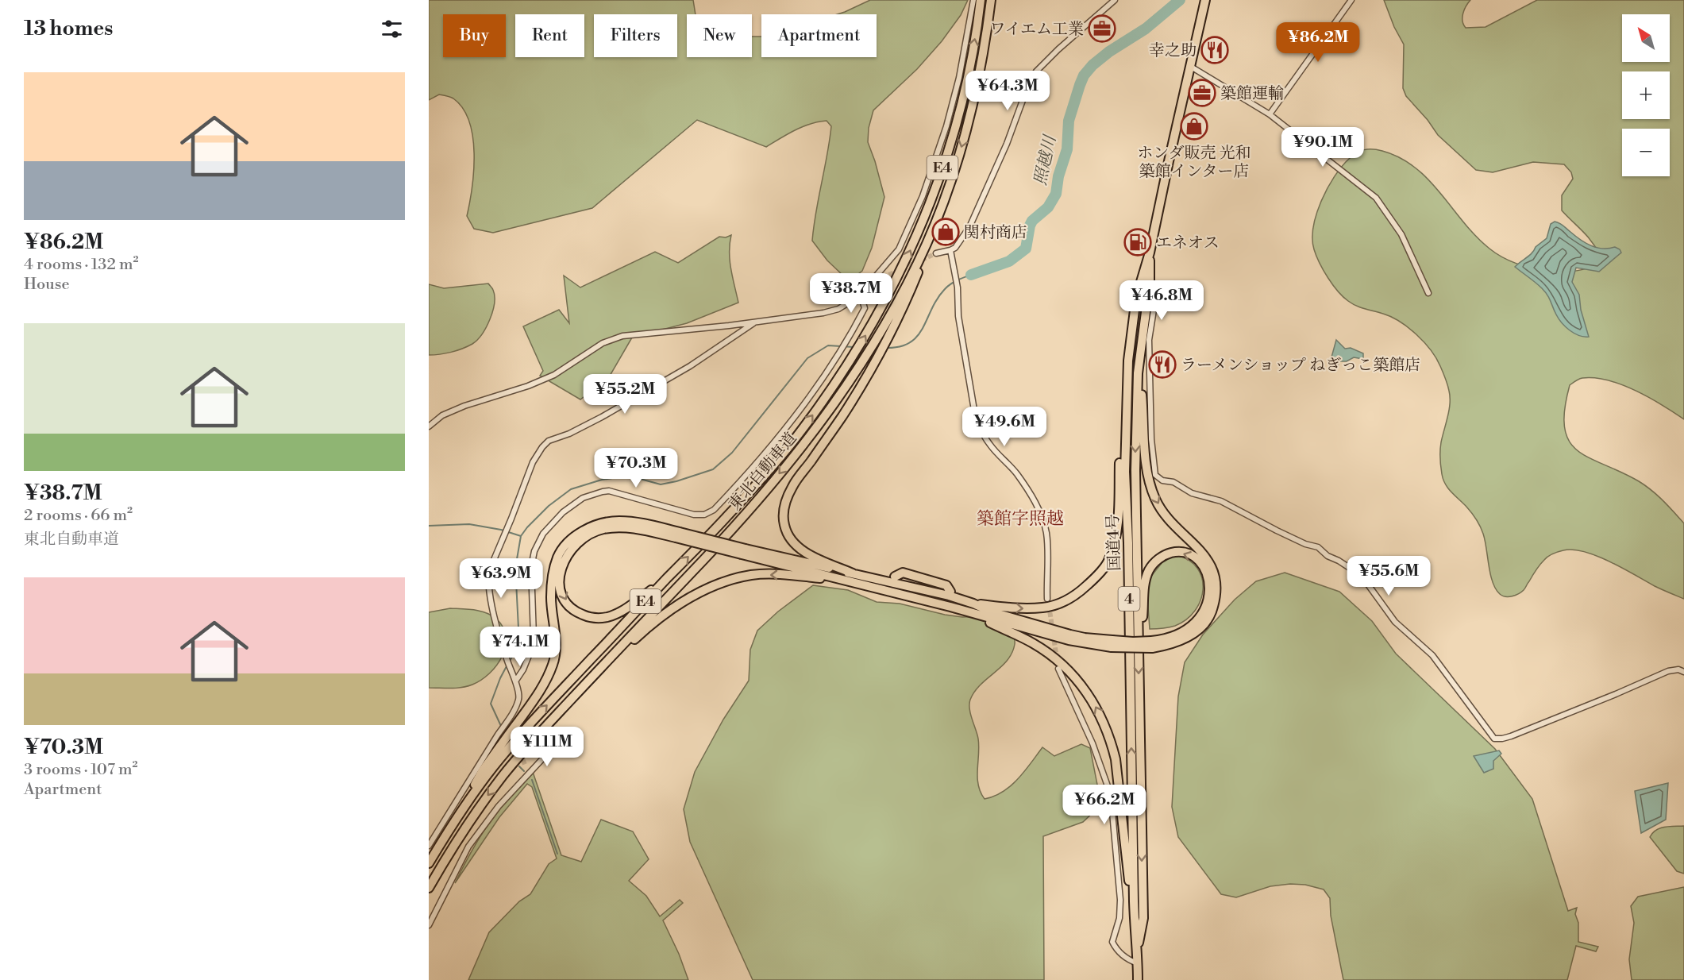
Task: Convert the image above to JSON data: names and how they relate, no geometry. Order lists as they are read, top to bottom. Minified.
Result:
{"streets":{"highway":["E4","東北自動車道","国道4号","4"]},"crossings":[["E4","東北自動車道"]],"districts":["築館字照越"],"water":["照越川"],"places":{"office":["ワイエム工業","築館運輸"],"restaurant":["幸之助","ラーメンショップ ねぎっこ築館店"],"shop":["ホンダ販売 光和 築館インター店","関村商店"],"fuel station":["エネオス"]},"north":"top left","page":{"heading":"13 homes","map_buttons":["+","−"],"chip":["Buy","Rent","Filters","New","Apartment"],"price":["¥86.2M","¥64.3M","¥90.1M","¥38.7M","¥46.8M","¥55.2M","¥49.6M","¥70.3M","¥55.6M","¥63.9M","¥74.1M","¥111M","¥66.2M"],"list":[{"name":"¥86.2M","note":"4 rooms · 132 m² · House"},{"name":"¥38.7M","note":"2 rooms · 66 m² · 東北自動車道"},{"name":"¥70.3M","note":"3 rooms · 107 m² · Apartment"}]}}
